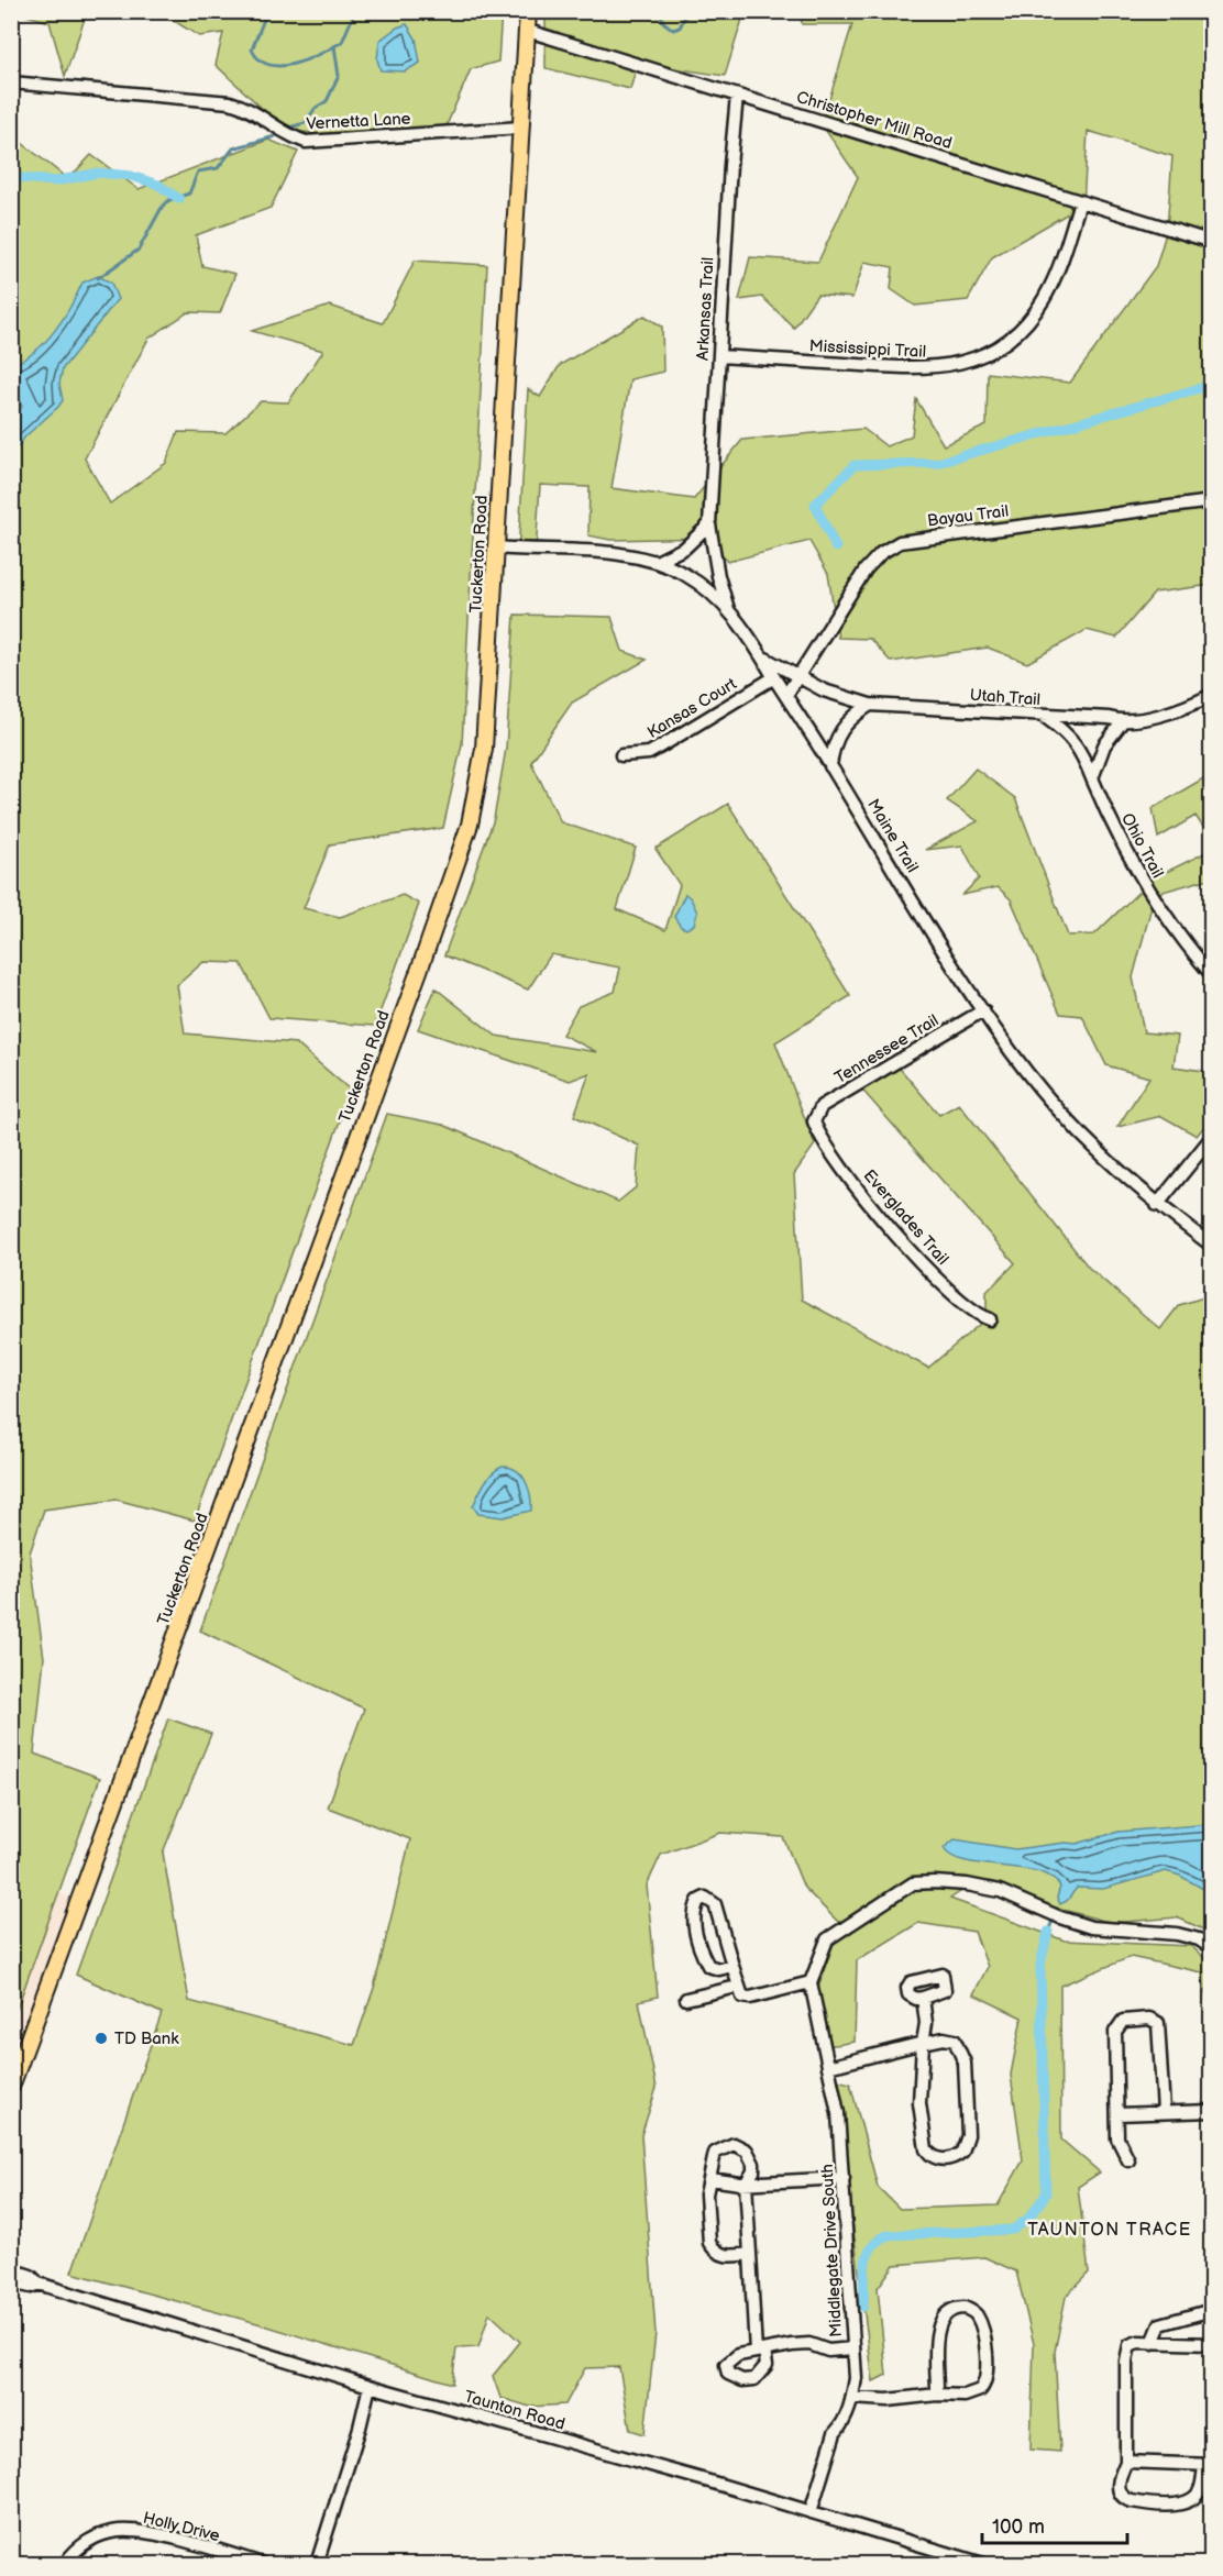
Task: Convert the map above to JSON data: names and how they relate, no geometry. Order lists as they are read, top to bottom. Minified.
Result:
{"streets":{"main road":["Tuckerton Road"],"street":["Christopher Mill Road","Vernetta Lane","Arkansas Trail","Mississippi Trail","Bayau Trail","Utah Trail","Kansas Court","Maine Trail","Ohio Trail","Tennessee Trail","Everglades Trail","Middlegate Drive South","Taunton Road","Holly Drive"]},"crossings":[["Christopher Mill Road","Arkansas Trail"],["Christopher Mill Road","Mississippi Trail"],["Christopher Mill Road","Tuckerton Road"],["Vernetta Lane","Tuckerton Road"],["Arkansas Trail","Mississippi Trail"],["Arkansas Trail","Maine Trail"],["Bayau Trail","Utah Trail"],["Tuckerton Road","Maine Trail"],["Utah Trail","Maine Trail"],["Utah Trail","Ohio Trail"],["Kansas Court","Maine Trail"],["Maine Trail","Tennessee Trail"],["Tennessee Trail","Everglades Trail"],["Middlegate Drive South","Taunton Road"]],"districts":["TAUNTON TRACE"],"places":["TD Bank"],"scale_bar":"100 m"}
